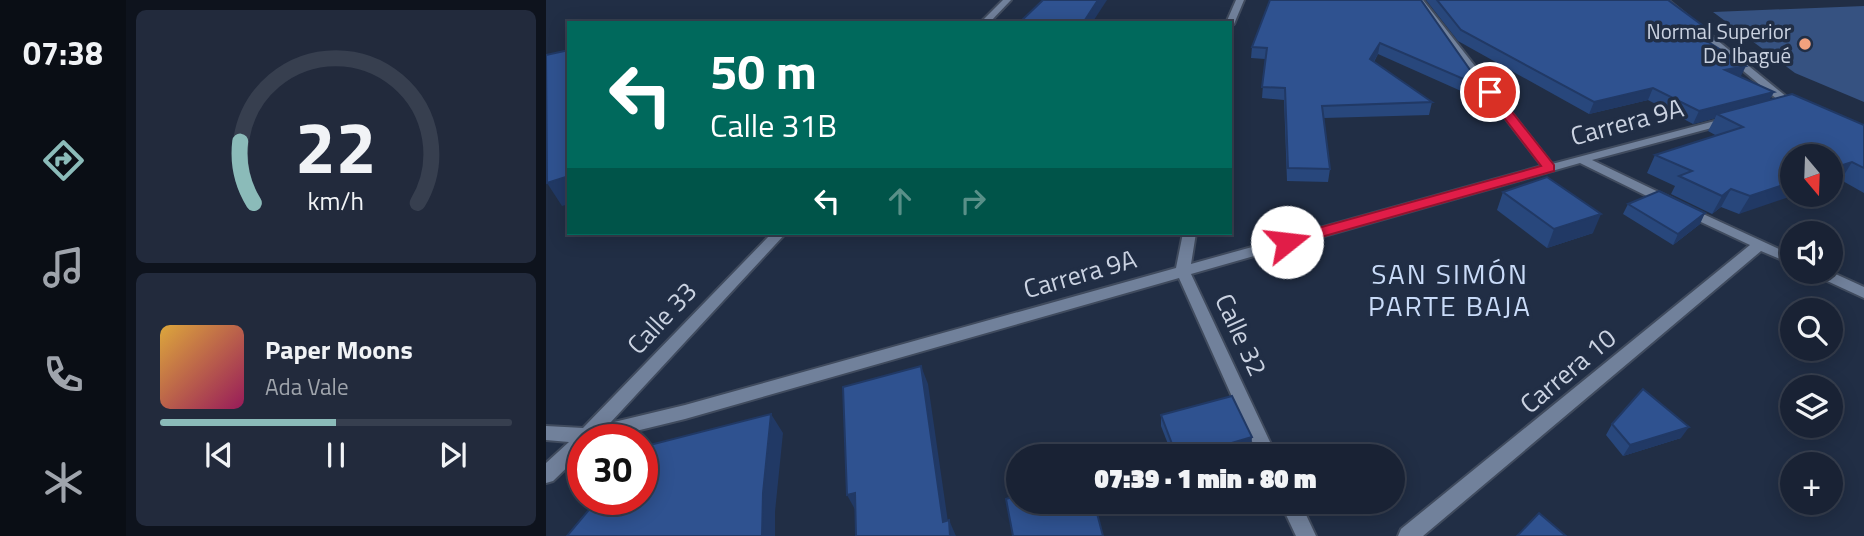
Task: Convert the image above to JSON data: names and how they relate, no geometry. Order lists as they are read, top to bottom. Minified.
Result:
{"streets":{"street":["Carrera 9A","Calle 33","Calle 32","Carrera 10"]},"crossings":[["Carrera 9A","Calle 32"]],"districts":["SAN SIMÓN PARTE BAJA"],"places":["Normal Superior De Ibagué"],"north":"bottom","page":{"tabs":"07:38","turn":["50 m","Calle 31B"],"map_buttons":"+","song":["Paper Moons","Ada Vale"],"limit":"30","trip":"07:39 · 1 min · 80 m","gauge":["22","km/h"]}}
